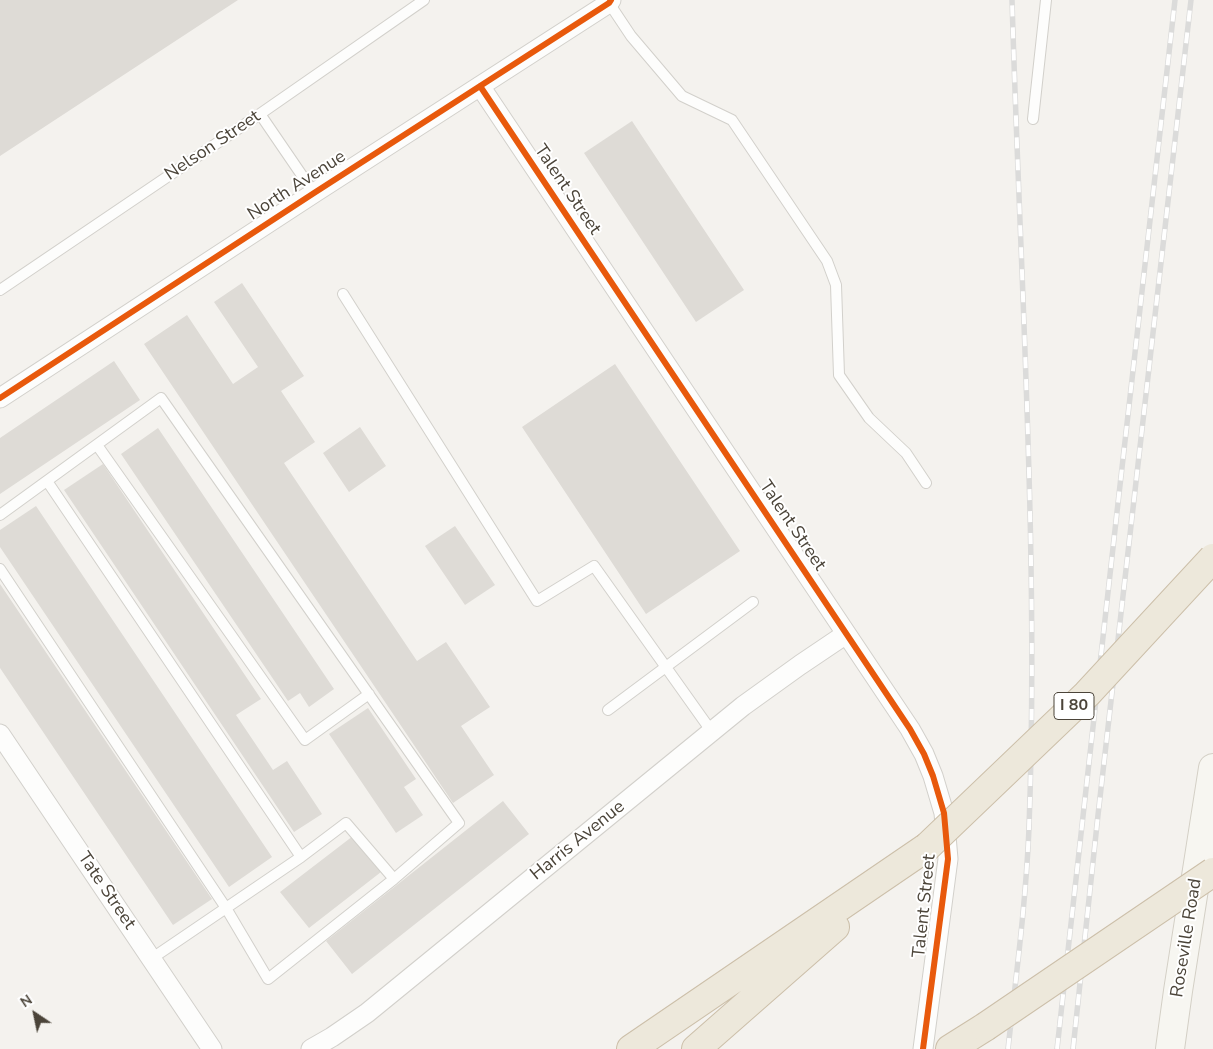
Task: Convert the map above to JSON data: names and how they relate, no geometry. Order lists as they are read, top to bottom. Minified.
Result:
{"streets":{"highway":["I 80"],"main road":["Roseville Road"],"street":["North Avenue","Talent Street","Harris Avenue","Tate Street"],"lane":["Nelson Street"]},"crossings":[["North Avenue","Talent Street"],["Talent Street","Harris Avenue"]],"north":"top left"}
